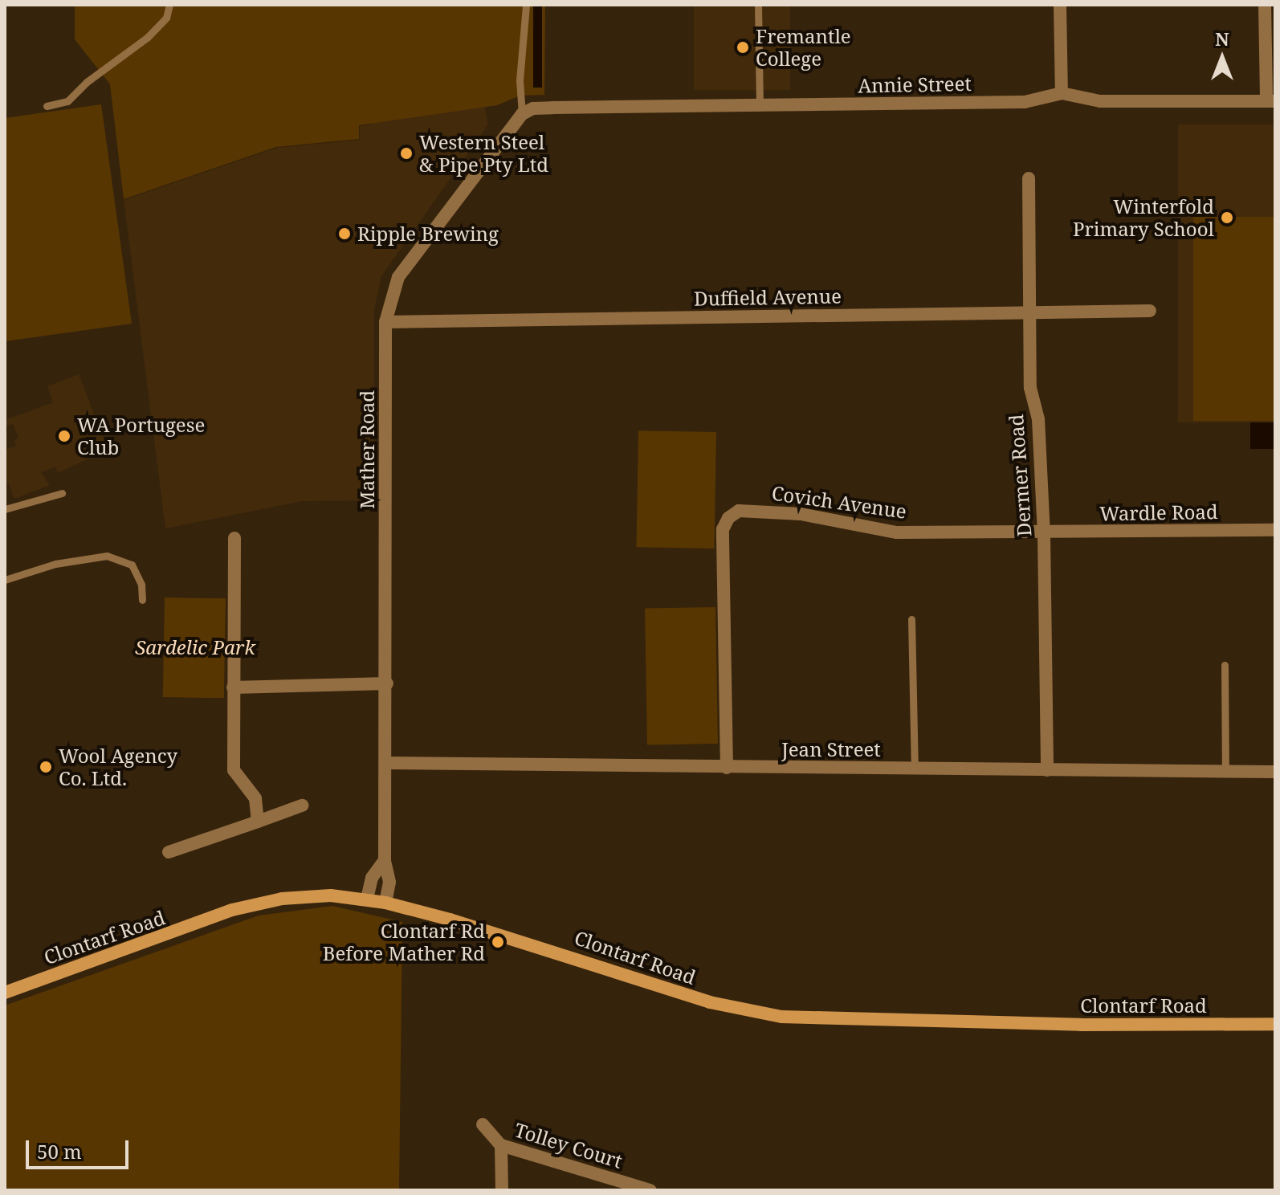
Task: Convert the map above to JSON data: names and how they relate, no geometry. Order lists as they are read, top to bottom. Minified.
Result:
{"streets":{"street":["Annie Street","Duffield Avenue","Mather Road","Dermer Road","Covich Avenue","Wardle Road","Jean Street","Clontarf Road","Tolley Court"]},"crossings":[["Annie Street","Mather Road"],["Duffield Avenue","Mather Road"],["Duffield Avenue","Dermer Road"],["Mather Road","Jean Street"],["Mather Road","Clontarf Road"],["Dermer Road","Covich Avenue"],["Dermer Road","Wardle Road"],["Dermer Road","Jean Street"],["Covich Avenue","Wardle Road"],["Covich Avenue","Jean Street"]],"parks":["Sardelic Park"],"places":["Fremantle College","Western Steel & Pipe Pty Ltd","Winterfold Primary School","Ripple Brewing","WA Portugese Club","Wool Agency Co. Ltd.","Clontarf Rd Before Mather Rd"],"scale_bar":"50 m","north":"top"}
